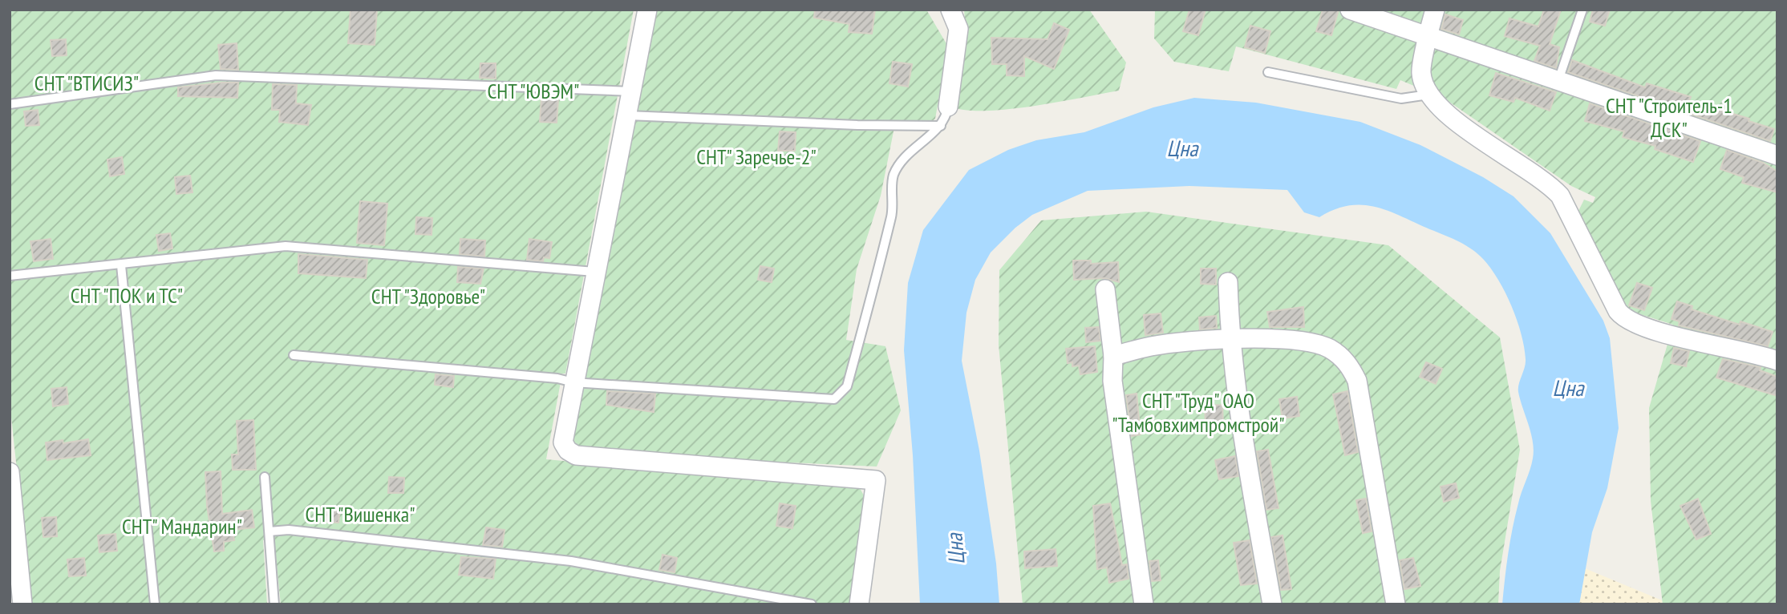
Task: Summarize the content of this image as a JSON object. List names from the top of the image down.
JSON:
{
  "water": ["Цна"],
  "parks": [
    "СНТ \"ВТИСИЗ\"",
    "СНТ \"ЮВЭМ\"",
    "СНТ \"Строитель-1 ДСК\"",
    "СНТ\" Заречье-2\"",
    "СНТ \"ПОК и ТС\"",
    "СНТ \"Здоровье\"",
    "СНТ \"Труд\" ОАО \"Тамбовхимпромстрой\"",
    "СНТ \"Вишенка\"",
    "СНТ\" Мандарин\""
  ]
}
